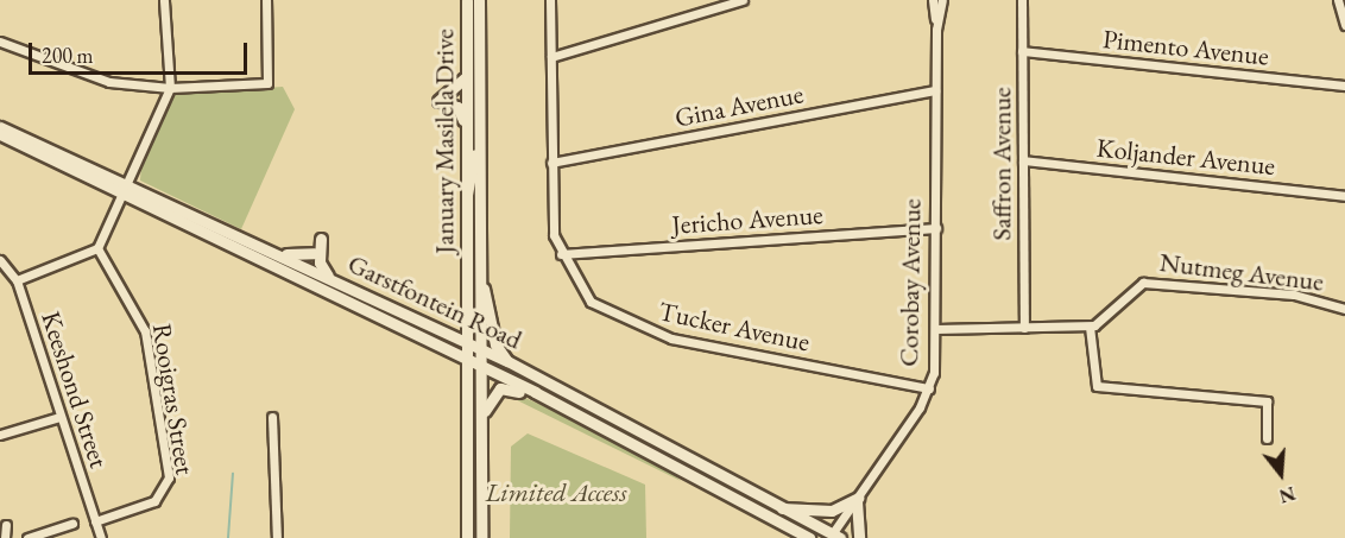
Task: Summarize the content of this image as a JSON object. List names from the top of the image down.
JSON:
{
  "streets": {
    "main road": ["January Masilela Drive", "Garstfontein Road"],
    "street": [
      "Pimento Avenue",
      "Gina Avenue",
      "Koljander Avenue",
      "Saffron Avenue",
      "Jericho Avenue",
      "Nutmeg Avenue",
      "Corobay Avenue",
      "Tucker Avenue",
      "Keeshond Street",
      "Rooigras Street"
    ]
  },
  "crossings": [
    ["Pimento Avenue", "Saffron Avenue"],
    ["Gina Avenue", "Corobay Avenue"],
    ["Gina Avenue", "Tucker Avenue"],
    ["January Masilela Drive", "Garstfontein Road"],
    ["Koljander Avenue", "Saffron Avenue"],
    ["Jericho Avenue", "Corobay Avenue"],
    ["Jericho Avenue", "Tucker Avenue"],
    ["Corobay Avenue", "Garstfontein Road"],
    ["Corobay Avenue", "Tucker Avenue"],
    ["Keeshond Street", "Rooigras Street"]
  ],
  "parks": ["Limited Access"],
  "scale_bar": "200 m",
  "north": "bottom"
}
